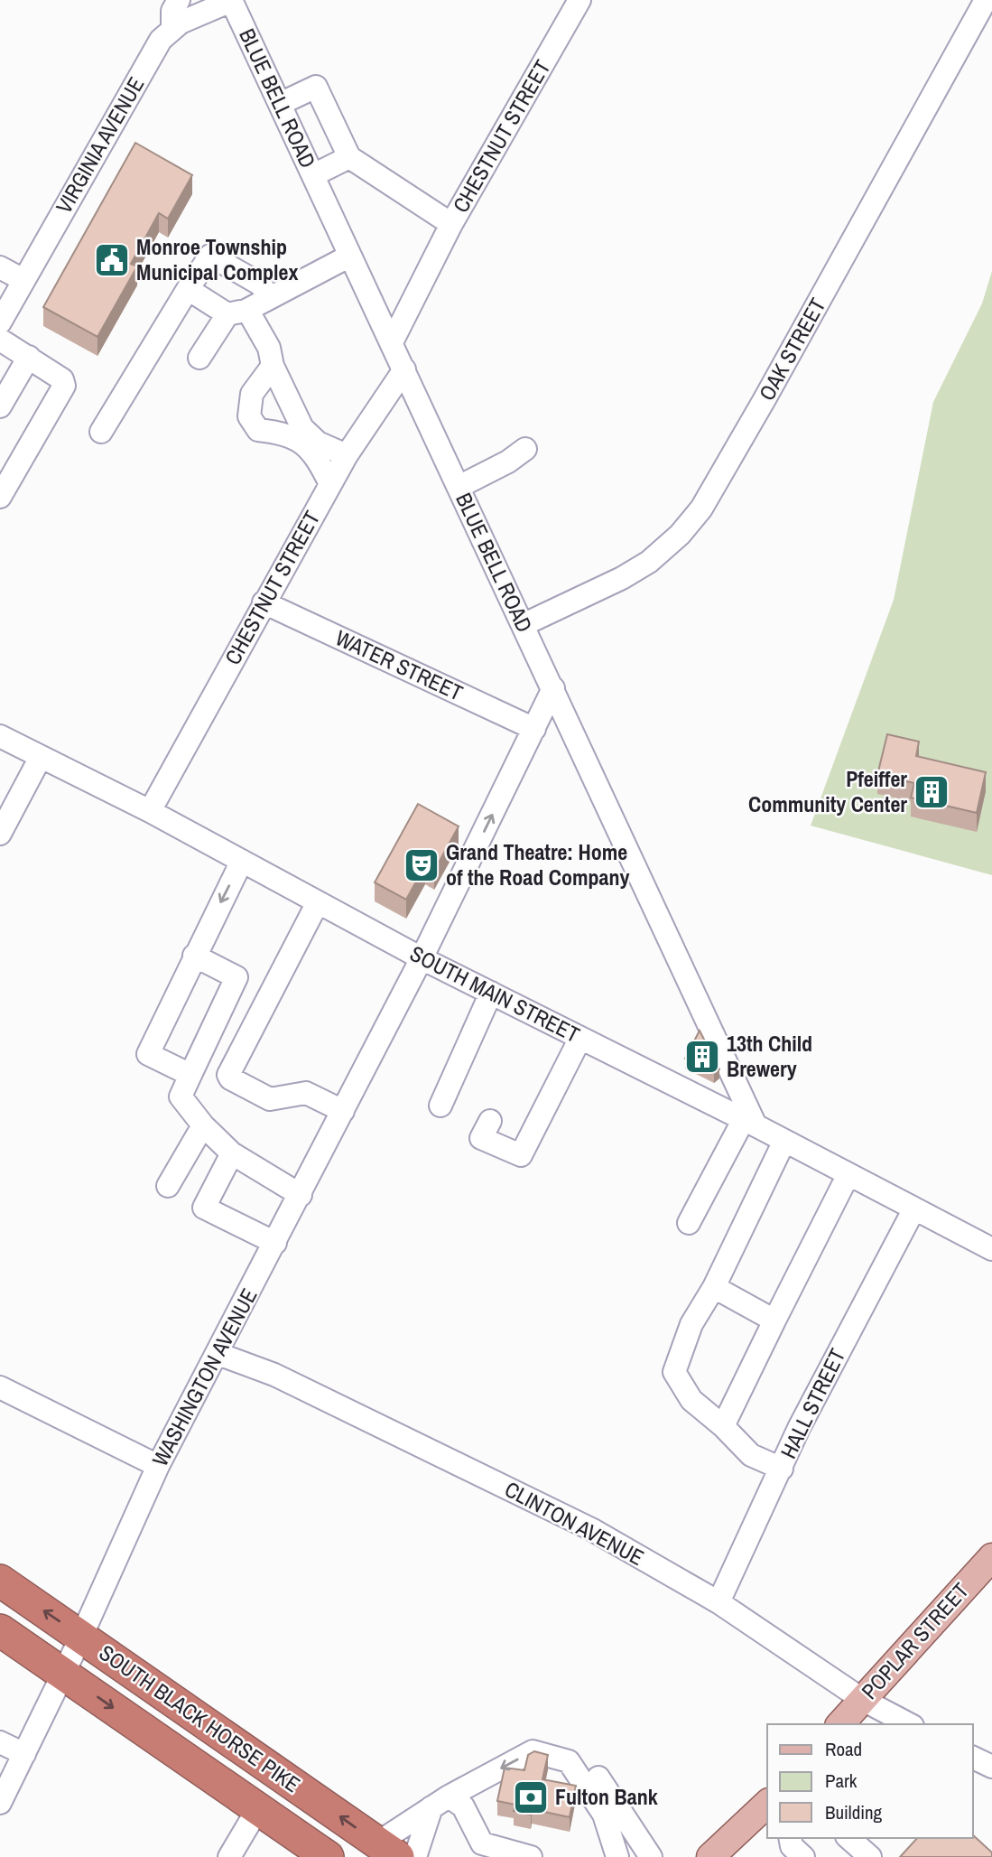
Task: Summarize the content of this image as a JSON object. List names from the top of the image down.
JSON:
{
  "streets": {
    "highway": ["SOUTH BLACK HORSE PIKE"],
    "main road": ["POPLAR STREET"],
    "street": [
      "BLUE BELL ROAD",
      "CHESTNUT STREET",
      "VIRGINIA AVENUE",
      "OAK STREET",
      "WATER STREET",
      "SOUTH MAIN STREET",
      "WASHINGTON AVENUE",
      "HALL STREET",
      "CLINTON AVENUE"
    ]
  },
  "crossings": [
    ["BLUE BELL ROAD", "CHESTNUT STREET"],
    ["BLUE BELL ROAD", "VIRGINIA AVENUE"],
    ["BLUE BELL ROAD", "OAK STREET"],
    ["BLUE BELL ROAD", "SOUTH MAIN STREET"],
    ["BLUE BELL ROAD", "WASHINGTON AVENUE"],
    ["CHESTNUT STREET", "WATER STREET"],
    ["CHESTNUT STREET", "SOUTH MAIN STREET"],
    ["WATER STREET", "WASHINGTON AVENUE"],
    ["SOUTH MAIN STREET", "WASHINGTON AVENUE"],
    ["SOUTH MAIN STREET", "HALL STREET"],
    ["WASHINGTON AVENUE", "CLINTON AVENUE"],
    ["WASHINGTON AVENUE", "SOUTH BLACK HORSE PIKE"],
    ["HALL STREET", "CLINTON AVENUE"],
    ["CLINTON AVENUE", "POPLAR STREET"]
  ],
  "places": {
    "public building": ["Monroe Township Municipal Complex"],
    "building": ["Pfeiffer Community Center", "13th Child Brewery"],
    "theatre": ["Grand Theatre: Home of the Road Company"],
    "bank": ["Fulton Bank"]
  },
  "legend": ["Road", "Park", "Building"]
}
